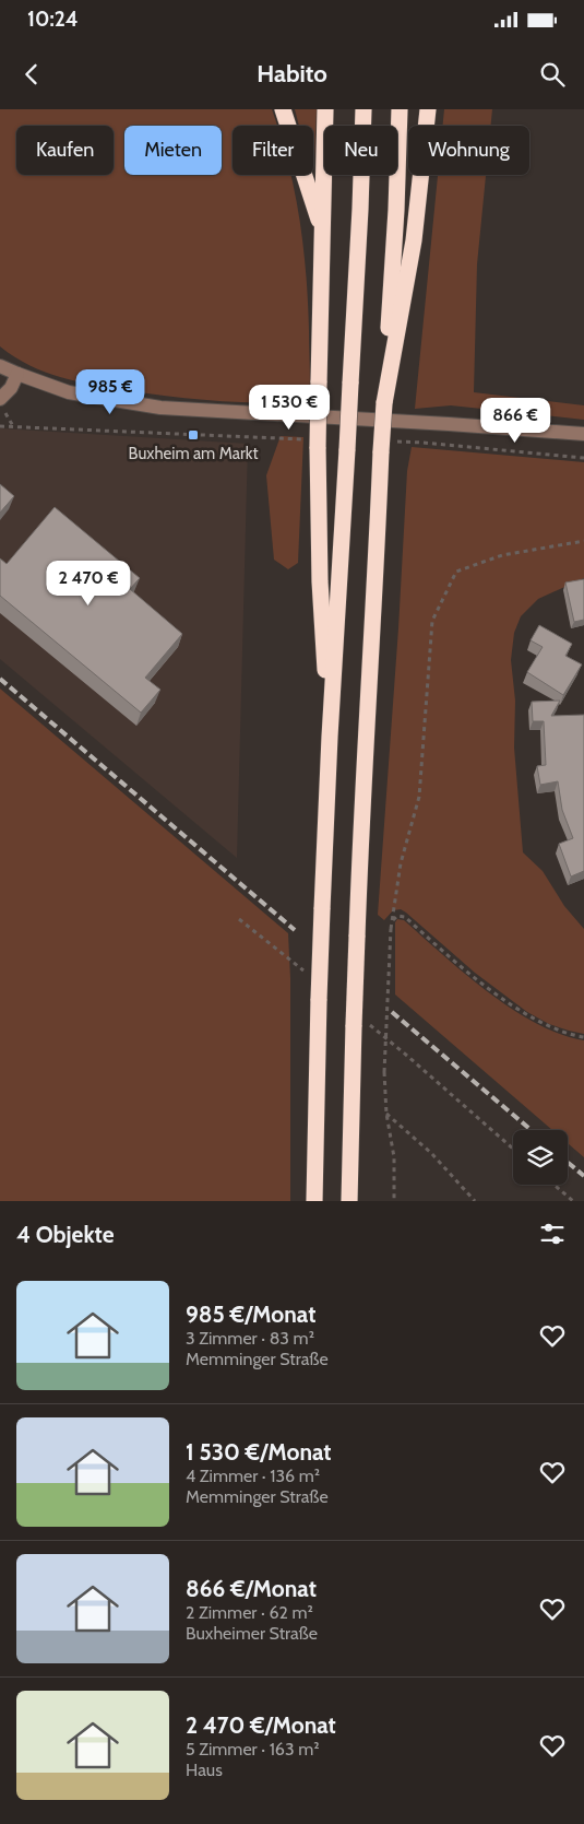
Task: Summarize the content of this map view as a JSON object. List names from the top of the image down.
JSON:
{
  "places": {
    "transit": ["Buxheim am Markt"]
  },
  "page": {
    "status": "10:24",
    "header": "Habito",
    "chip": [
      "Kaufen",
      "Mieten",
      "Filter",
      "Neu",
      "Wohnung"
    ],
    "price": [
      "985 €",
      "1 530 €",
      "866 €",
      "2 470 €"
    ],
    "heading": "4 Objekte",
    "list": [
      {
        "name": "985 €/Monat",
        "note": "3 Zimmer · 83 m² · Memminger Straße"
      },
      {
        "name": "1 530 €/Monat",
        "note": "4 Zimmer · 136 m² · Memminger Straße"
      },
      {
        "name": "866 €/Monat",
        "note": "2 Zimmer · 62 m² · Buxheimer Straße"
      },
      {
        "name": "2 470 €/Monat",
        "note": "5 Zimmer · 163 m² · Haus"
      }
    ]
  }
}
